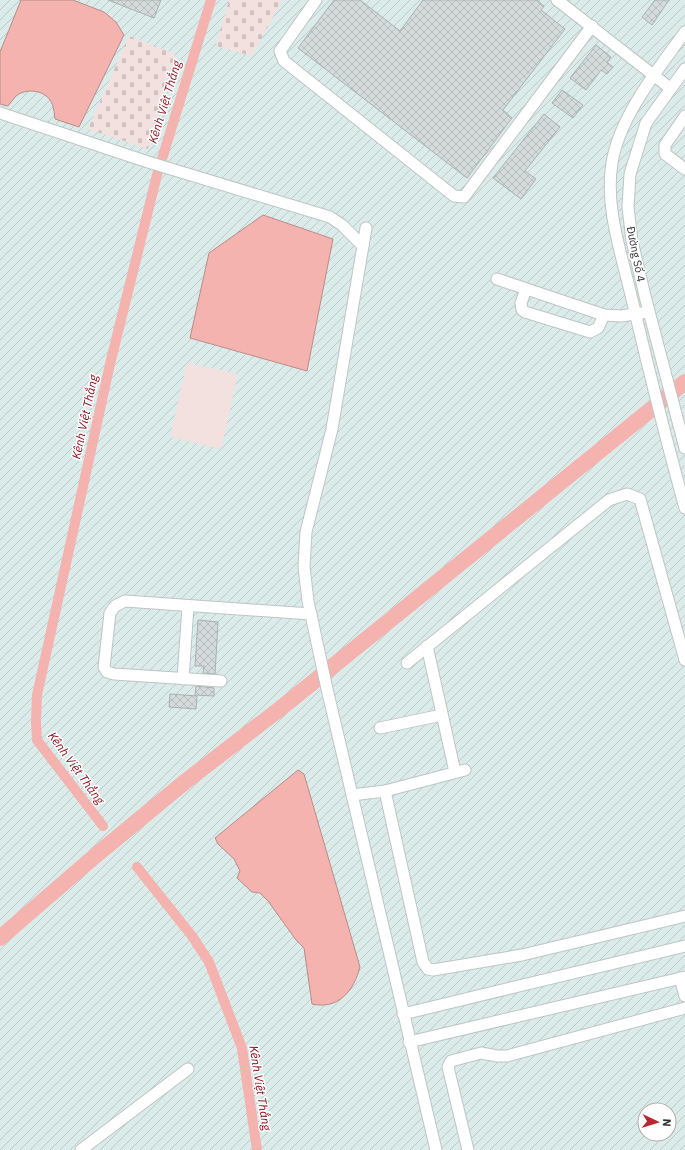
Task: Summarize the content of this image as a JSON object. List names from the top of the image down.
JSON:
{
  "streets": {
    "street": ["Đường Số 4"]
  },
  "water": ["Kênh Việt Thắng"],
  "north": "right"
}
